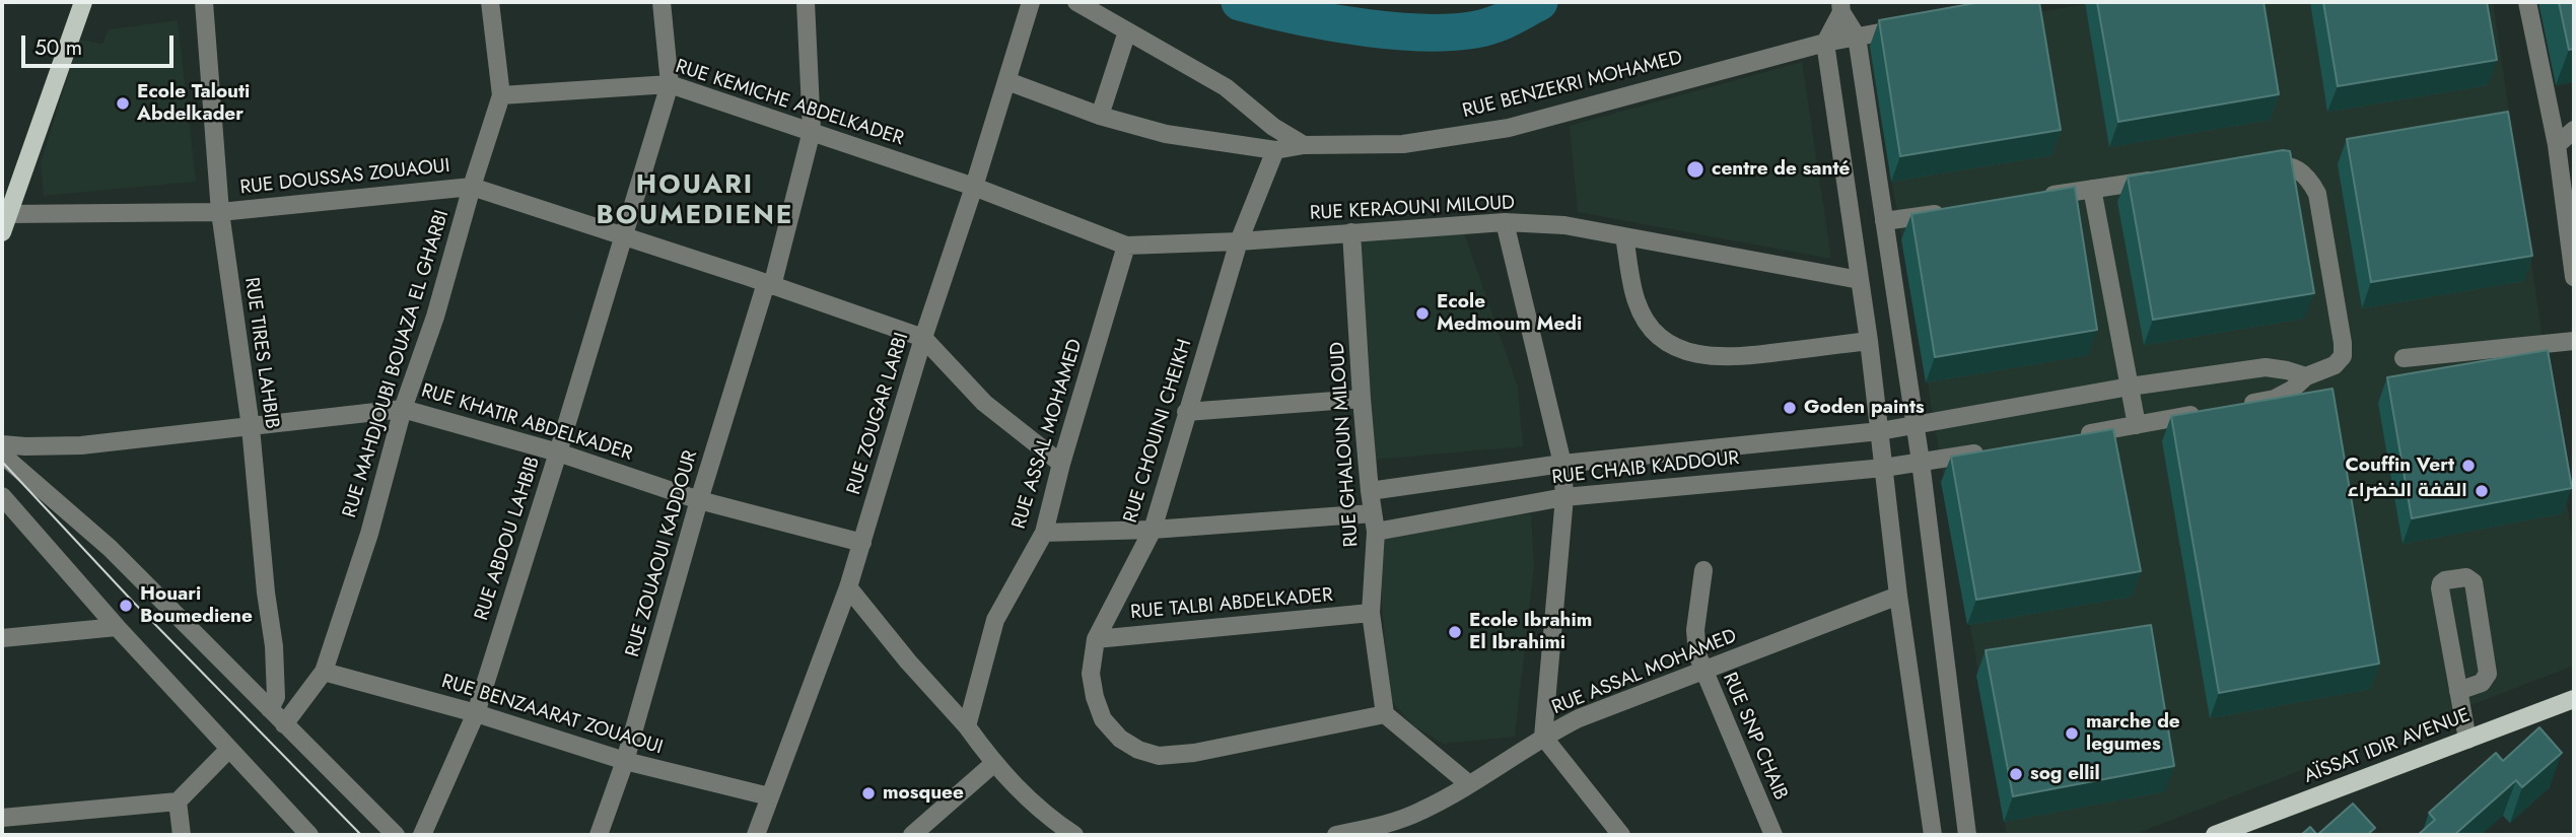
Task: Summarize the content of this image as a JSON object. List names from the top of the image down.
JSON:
{
  "streets": {
    "main road": ["AÏSSAT IDIR AVENUE"],
    "street": [
      "RUE BENZEKRI MOHAMED",
      "RUE KEMICHE ABDELKADER",
      "RUE DOUSSAS ZOUAOUI",
      "RUE KERAOUNI MILOUD",
      "RUE TIRES LAHBIB",
      "RUE MAHDJOUBI BOUAZA EL GHARBI",
      "RUE ZOUGAR LARBI",
      "RUE KHATIR ABDELKADER",
      "RUE CHOUINI CHEIKH",
      "RUE ASSAL MOHAMED",
      "RUE GHALOUN MILOUD",
      "RUE CHAIB KADDOUR",
      "RUE ABDOU LAHBIB",
      "RUE ZOUAOUI KADDOUR",
      "RUE TALBI ABDELKADER",
      "RUE BENZAARAT ZOUAOUI",
      "RUE SNP CHAIB"
    ]
  },
  "crossings": [
    ["RUE BENZEKRI MOHAMED", "RUE ZOUGAR LARBI"],
    ["RUE BENZEKRI MOHAMED", "RUE CHOUINI CHEIKH"],
    ["RUE KEMICHE ABDELKADER", "RUE KERAOUNI MILOUD"],
    ["RUE KEMICHE ABDELKADER", "RUE MAHDJOUBI BOUAZA EL GHARBI"],
    ["RUE KEMICHE ABDELKADER", "RUE ZOUGAR LARBI"],
    ["RUE KEMICHE ABDELKADER", "RUE ABDOU LAHBIB"],
    ["RUE KEMICHE ABDELKADER", "RUE ZOUAOUI KADDOUR"],
    ["RUE DOUSSAS ZOUAOUI", "RUE TIRES LAHBIB"],
    ["RUE DOUSSAS ZOUAOUI", "RUE MAHDJOUBI BOUAZA EL GHARBI"],
    ["RUE DOUSSAS ZOUAOUI", "RUE ZOUGAR LARBI"],
    ["RUE DOUSSAS ZOUAOUI", "RUE ABDOU LAHBIB"],
    ["RUE DOUSSAS ZOUAOUI", "RUE ZOUAOUI KADDOUR"],
    ["RUE KERAOUNI MILOUD", "RUE ZOUGAR LARBI"],
    ["RUE KERAOUNI MILOUD", "RUE CHOUINI CHEIKH"],
    ["RUE KERAOUNI MILOUD", "RUE ASSAL MOHAMED"],
    ["RUE KERAOUNI MILOUD", "RUE GHALOUN MILOUD"],
    ["RUE TIRES LAHBIB", "RUE KHATIR ABDELKADER"],
    ["RUE MAHDJOUBI BOUAZA EL GHARBI", "RUE KHATIR ABDELKADER"],
    ["RUE MAHDJOUBI BOUAZA EL GHARBI", "RUE BENZAARAT ZOUAOUI"],
    ["RUE ZOUGAR LARBI", "RUE KHATIR ABDELKADER"],
    ["RUE ZOUGAR LARBI", "RUE BENZAARAT ZOUAOUI"],
    ["RUE KHATIR ABDELKADER", "RUE ABDOU LAHBIB"],
    ["RUE KHATIR ABDELKADER", "RUE ZOUAOUI KADDOUR"],
    ["RUE CHOUINI CHEIKH", "RUE GHALOUN MILOUD"],
    ["RUE CHOUINI CHEIKH", "RUE TALBI ABDELKADER"],
    ["RUE ASSAL MOHAMED", "RUE SNP CHAIB"],
    ["RUE GHALOUN MILOUD", "RUE CHAIB KADDOUR"],
    ["RUE GHALOUN MILOUD", "RUE TALBI ABDELKADER"],
    ["RUE ABDOU LAHBIB", "RUE BENZAARAT ZOUAOUI"],
    ["RUE ZOUAOUI KADDOUR", "RUE BENZAARAT ZOUAOUI"]
  ],
  "districts": ["HOUARI BOUMEDIENE"],
  "places": [
    "Ecole Talouti Abdelkader",
    "centre de santé",
    "Ecole Medmoum Medi",
    "Goden paints",
    "Couffin Vert",
    "القفة الخضراء",
    "Houari Boumediene",
    "Ecole Ibrahim El Ibrahimi",
    "marche de legumes",
    "sog ellil",
    "mosquee"
  ],
  "scale_bar": "50 m"
}
